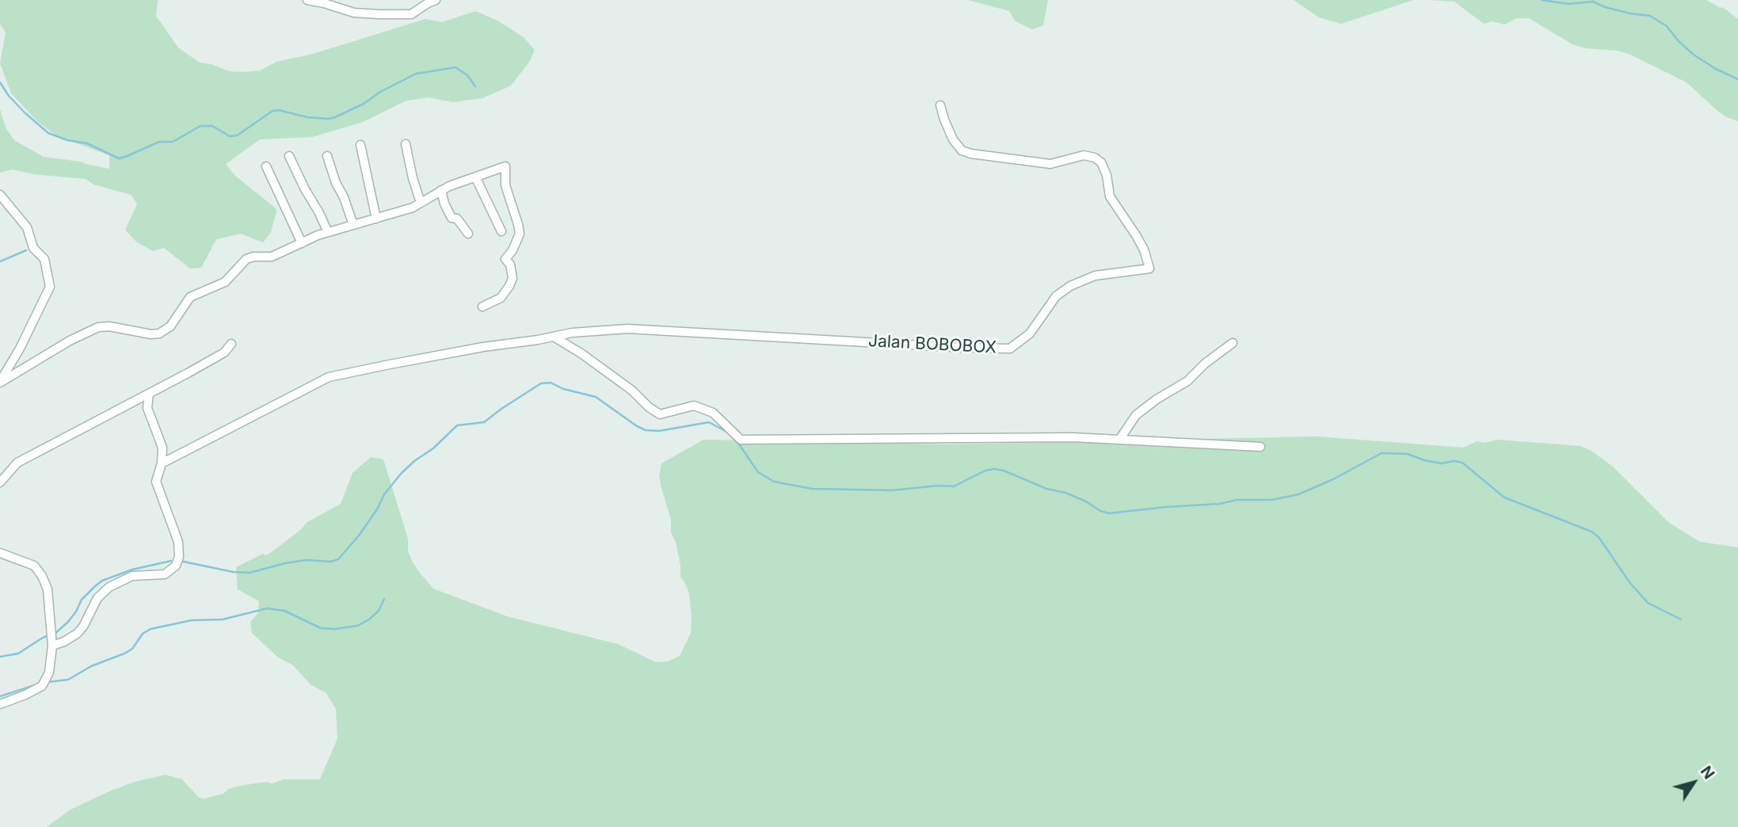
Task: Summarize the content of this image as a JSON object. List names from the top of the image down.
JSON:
{
  "streets": {
    "street": ["Jalan BOBOBOX"]
  },
  "north": "top right"
}
